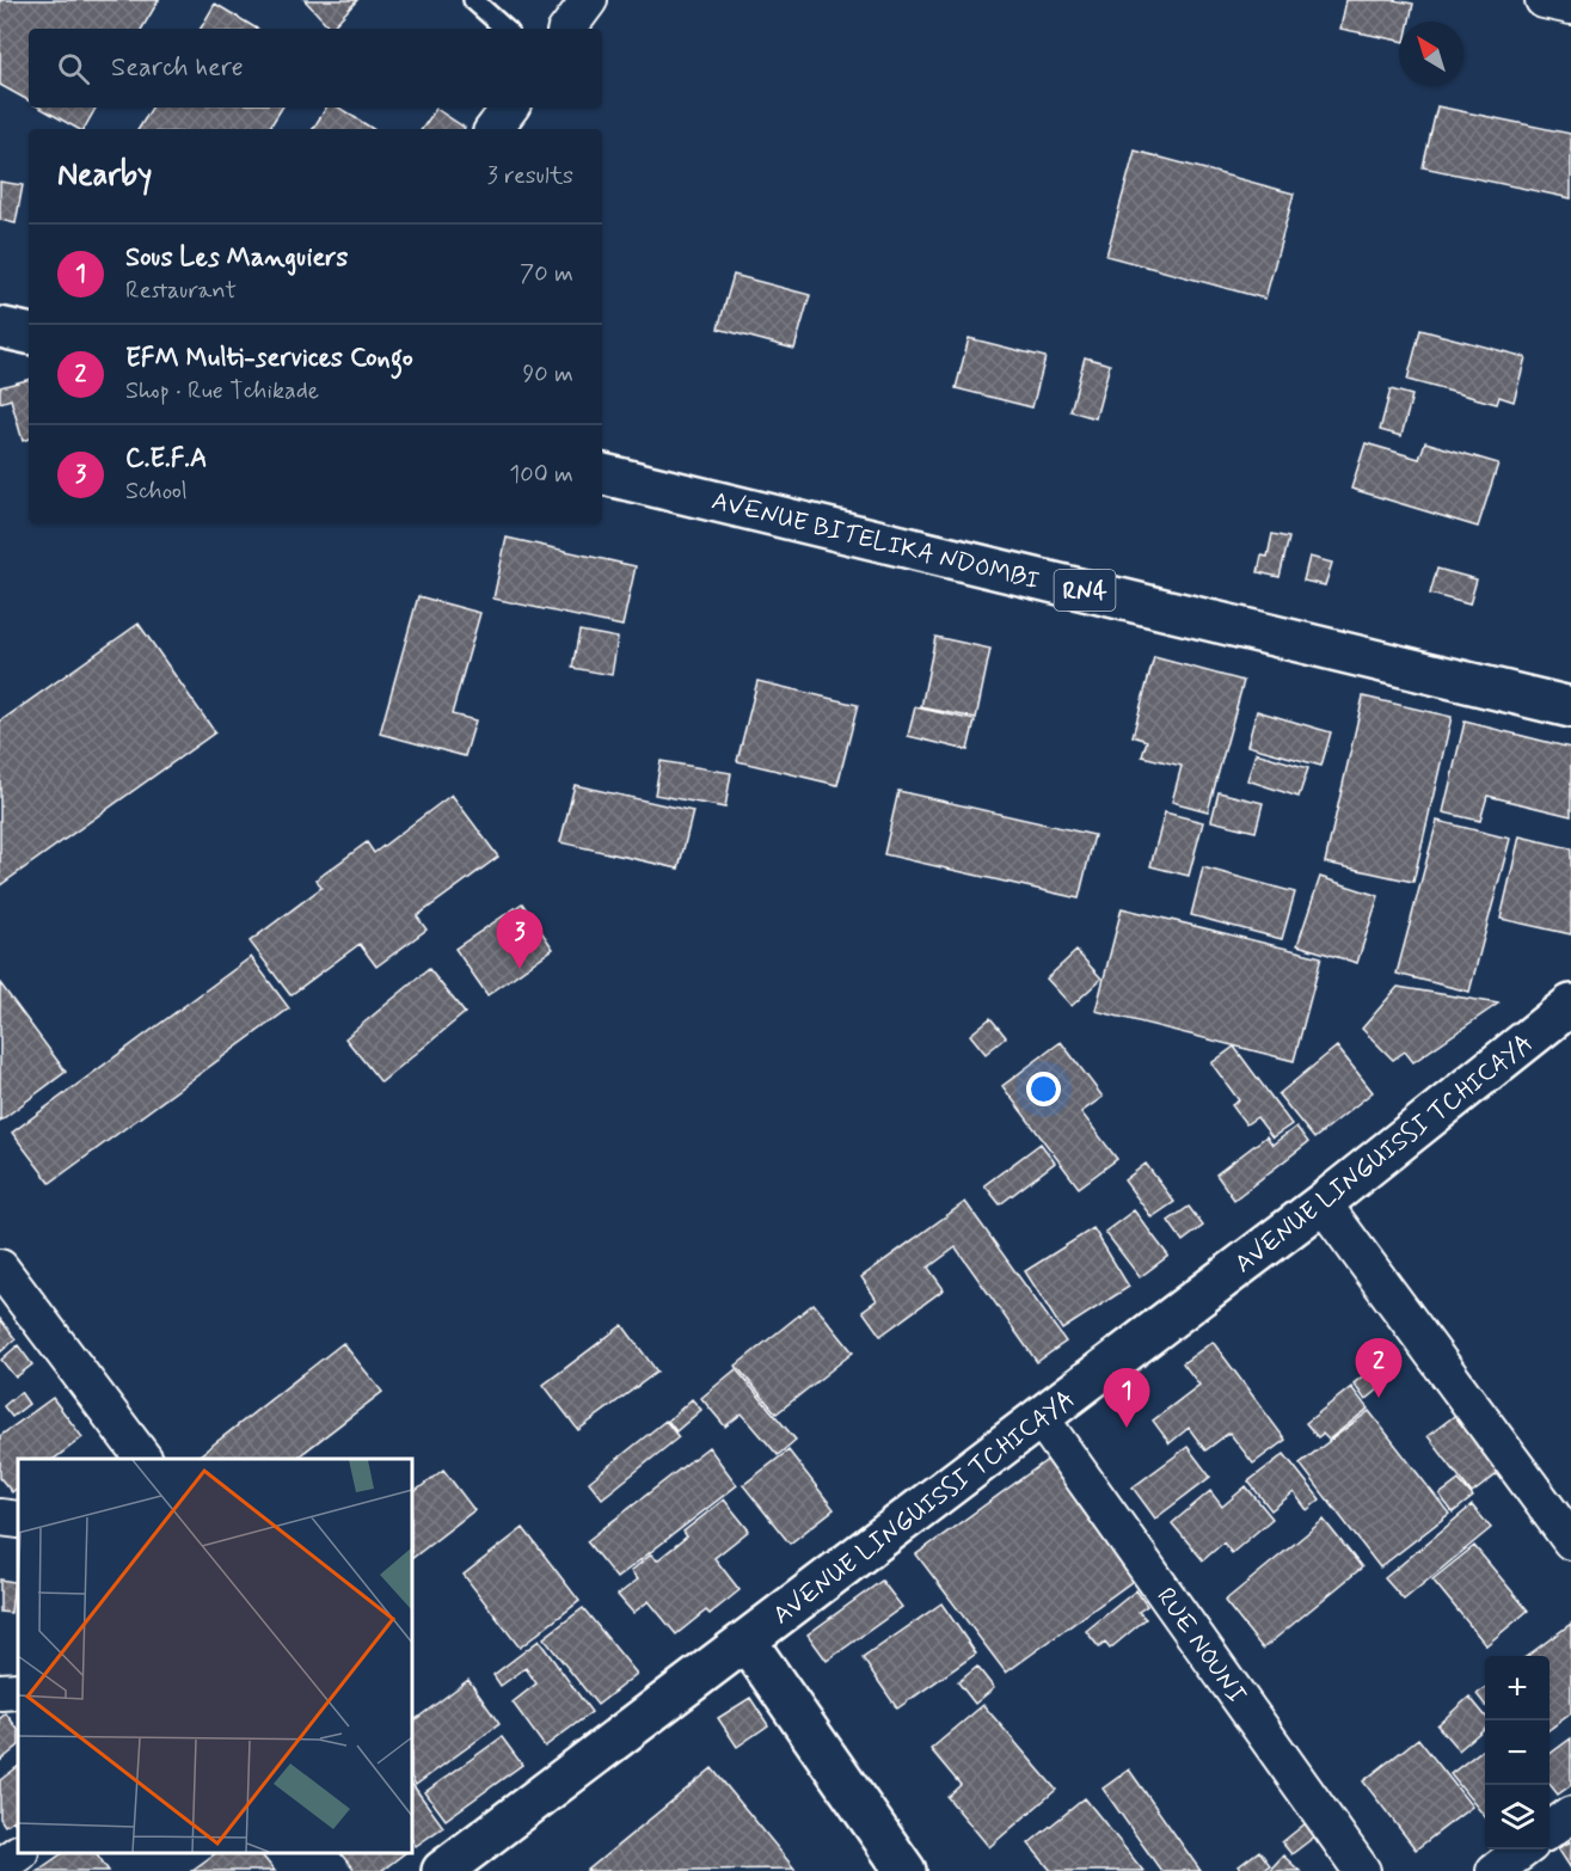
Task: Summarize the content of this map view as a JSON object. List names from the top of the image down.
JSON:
{
  "streets": {
    "main road": ["AVENUE BITELIKA NDOMBI", "RN4", "AVENUE LINGUISSI TCHICAYA"],
    "street": ["RUE NOUNI"]
  },
  "crossings": [
    ["AVENUE LINGUISSI TCHICAYA", "RUE NOUNI"]
  ],
  "north": "top left",
  "page": {
    "search": "Search here",
    "heading": ["Nearby", "3 results"],
    "list": [
      {
        "mark": "1",
        "name": "Sous Les Manguiers",
        "note": "Restaurant",
        "value": "70 m"
      },
      {
        "mark": "2",
        "name": "EFM Multi-services Congo",
        "note": "Shop · Rue Tchikade",
        "value": "90 m"
      },
      {
        "mark": "3",
        "name": "C.E.F.A",
        "note": "School",
        "value": "100 m"
      }
    ],
    "pins": ["3", "2", "1"],
    "map_buttons": ["+", "−"]
  }
}
